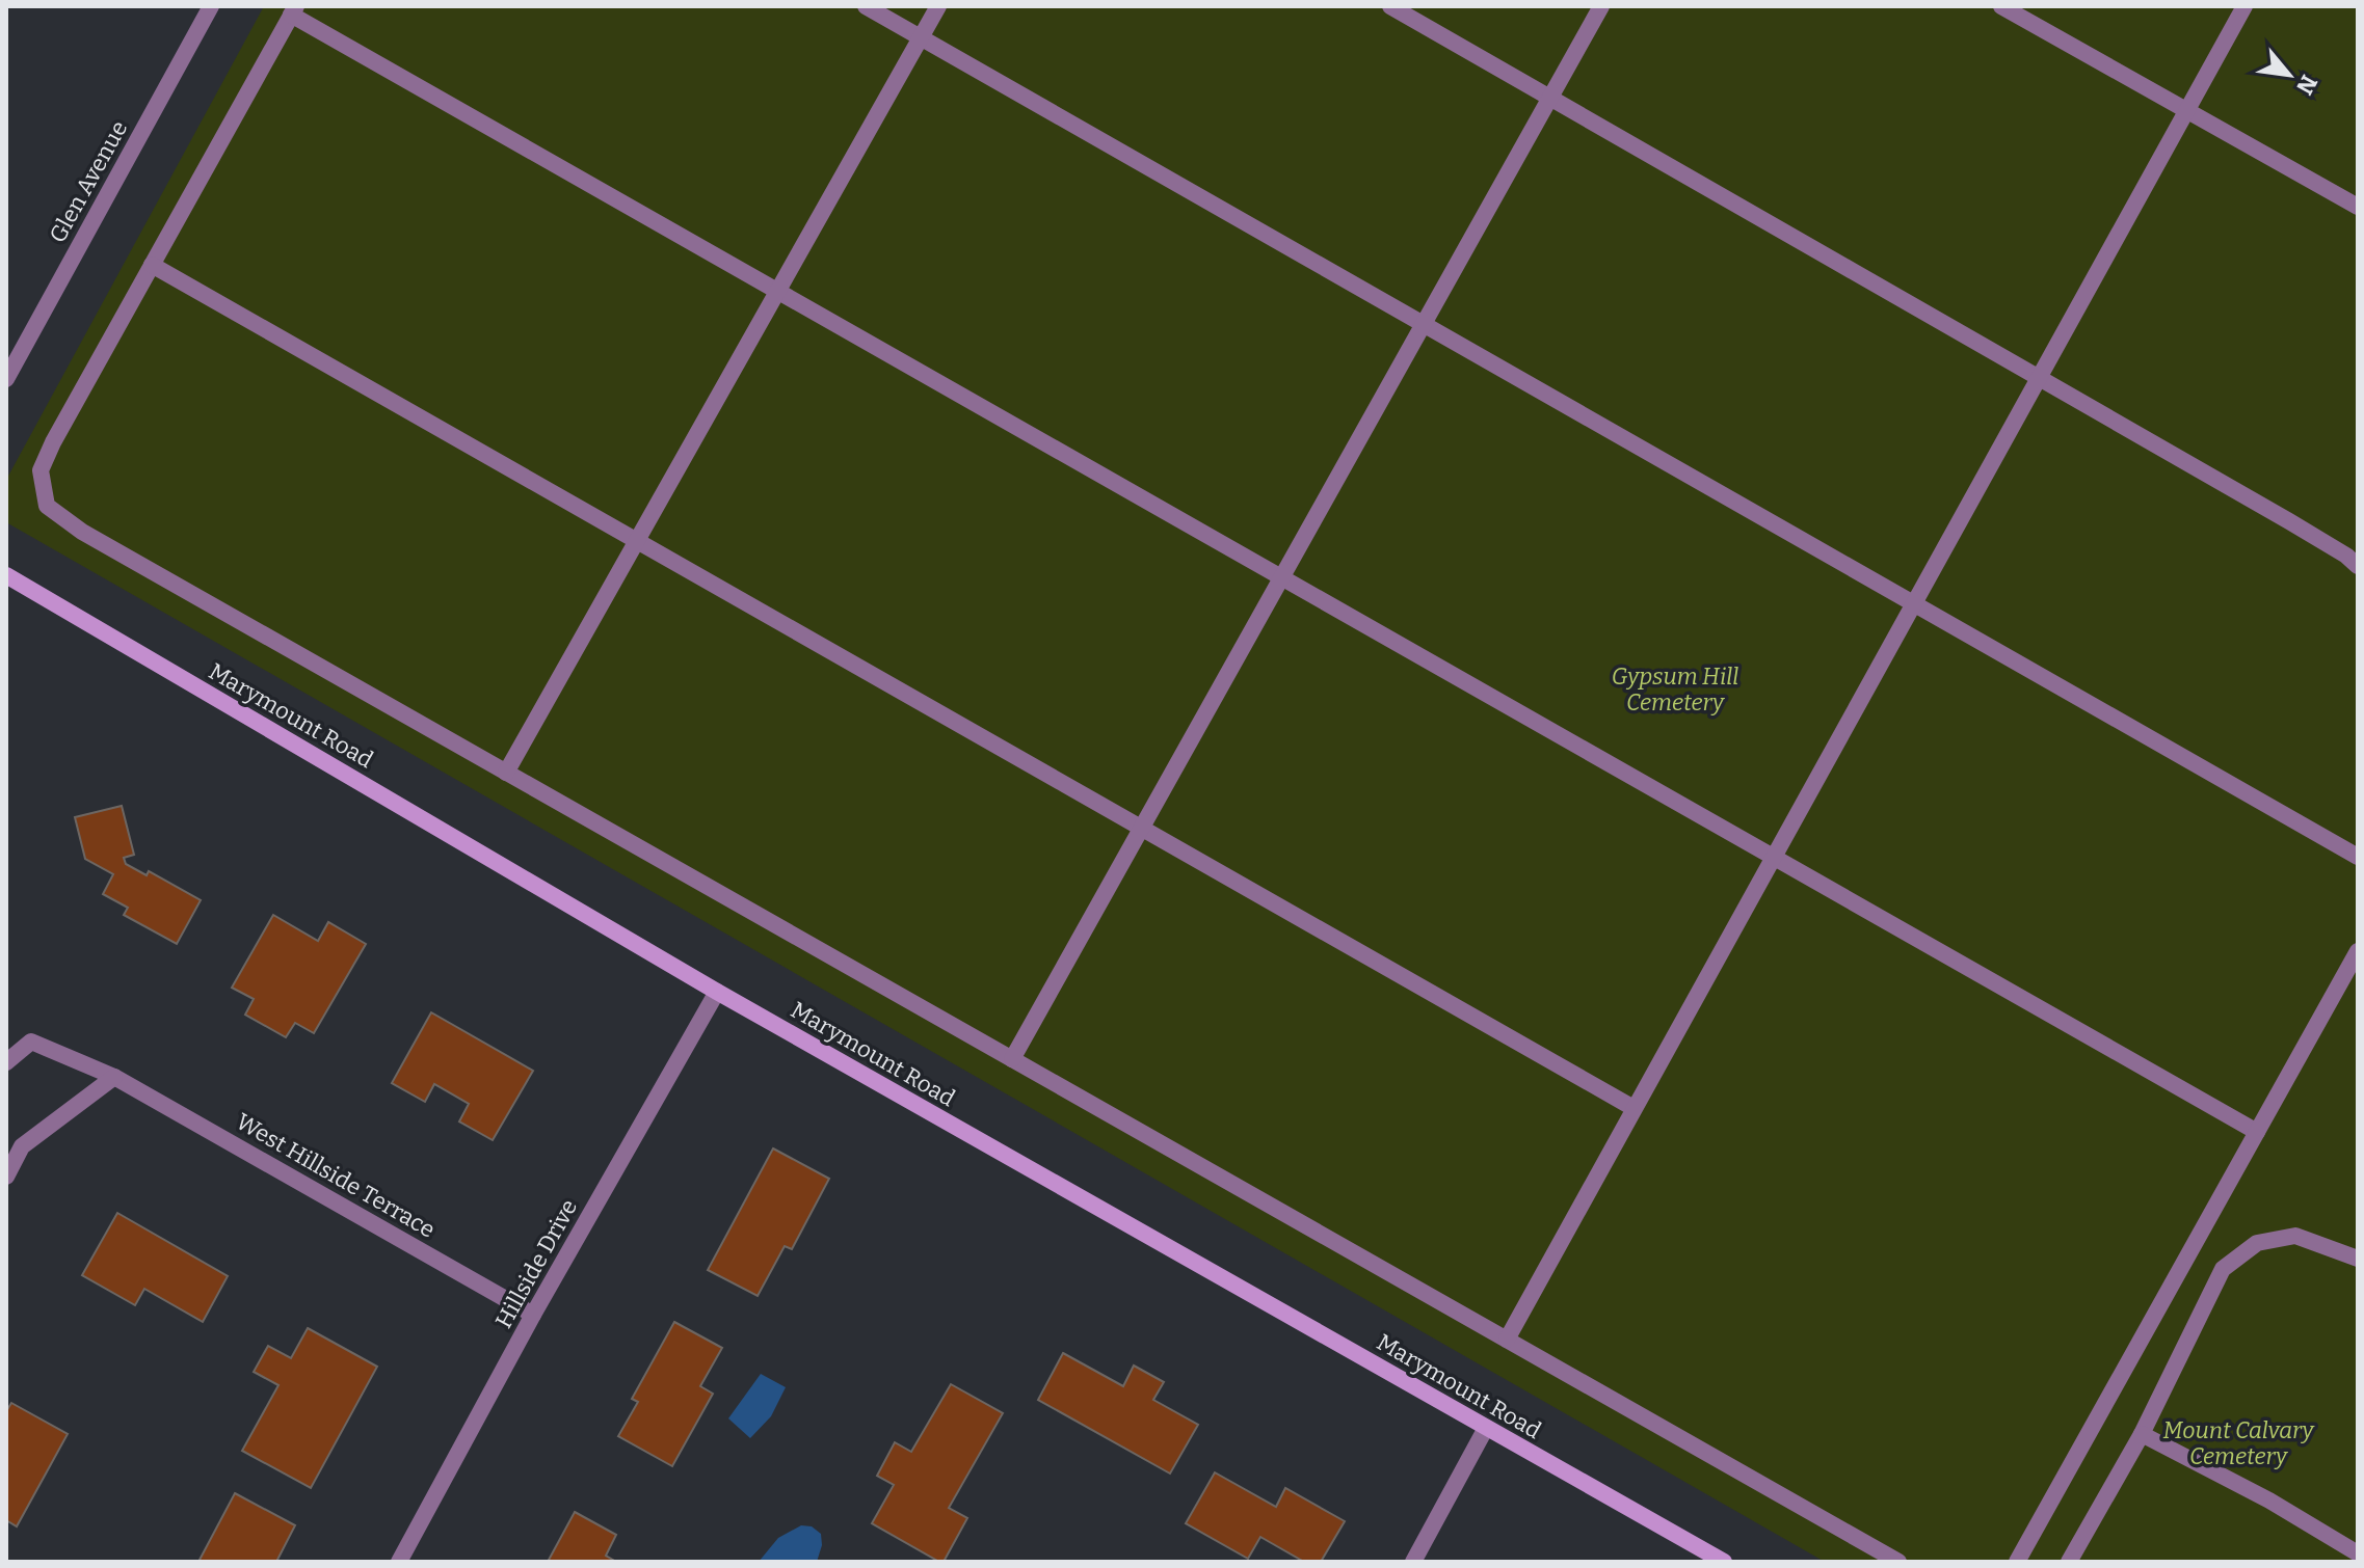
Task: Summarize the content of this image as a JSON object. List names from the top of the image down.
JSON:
{
  "streets": {
    "street": [
      "Glen Avenue",
      "Marymount Road",
      "West Hillside Terrace",
      "Hillside Drive"
    ]
  },
  "crossings": [
    ["Marymount Road", "Hillside Drive"],
    ["West Hillside Terrace", "Hillside Drive"]
  ],
  "parks": ["Gypsum Hill Cemetery", "Mount Calvary Cemetery"],
  "north": "bottom right"
}
